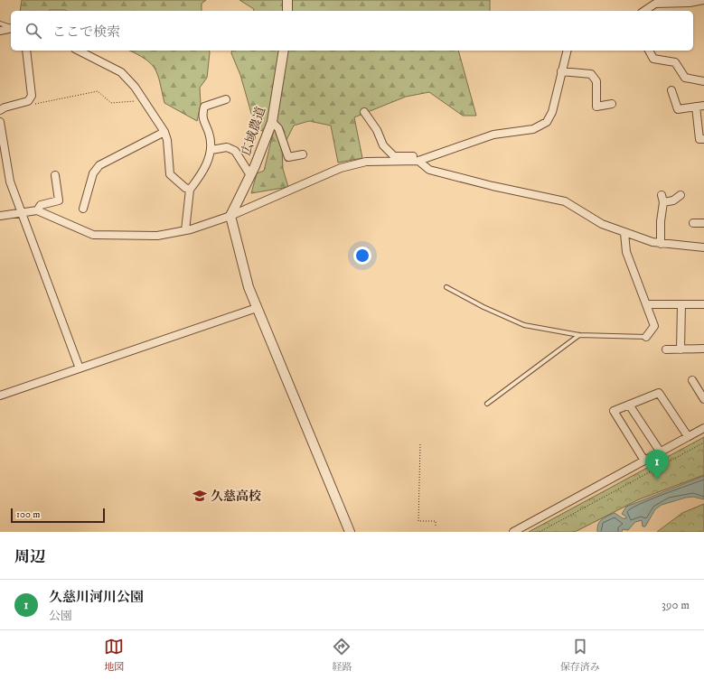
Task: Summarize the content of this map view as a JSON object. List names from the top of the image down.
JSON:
{
  "streets": {
    "street": ["広域農道"]
  },
  "places": {
    "school or university": ["久慈高校"]
  },
  "scale_bar": "100 m",
  "page": {
    "search": "ここで検索",
    "pins": "1",
    "scale": "100 m",
    "heading": "周辺",
    "list": [
      {
        "mark": "1",
        "name": "久慈川河川公園",
        "note": "公園",
        "value": "390 m"
      }
    ],
    "nav": ["地図", "経路", "保存済み"]
  }
}
